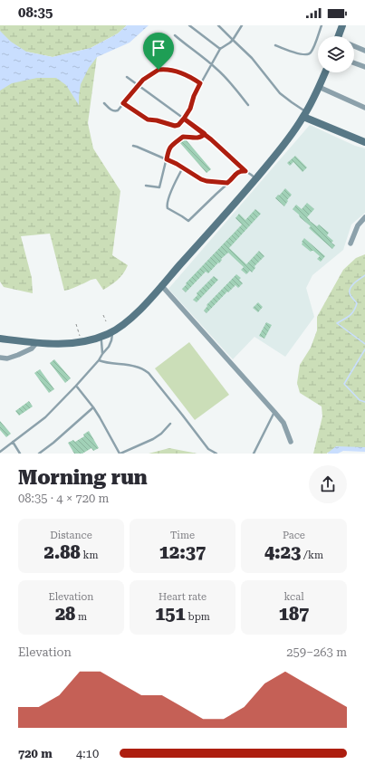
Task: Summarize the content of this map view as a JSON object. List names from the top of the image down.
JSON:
{
  "page": {
    "status": "08:35",
    "heading": ["Morning run", "08:35 · 4 × 720 m"],
    "stats": [
      ["Distance", "2.88 km"],
      ["Time", "12:37"],
      ["Pace", "4:23 /km"],
      ["Elevation", "28 m"],
      ["Heart rate", "151 bpm"],
      ["kcal", "187"]
    ],
    "chart": ["Elevation", "259–263 m"],
    "list": [
      {
        "name": "720 m",
        "note": "4:10"
      }
    ]
  }
}
